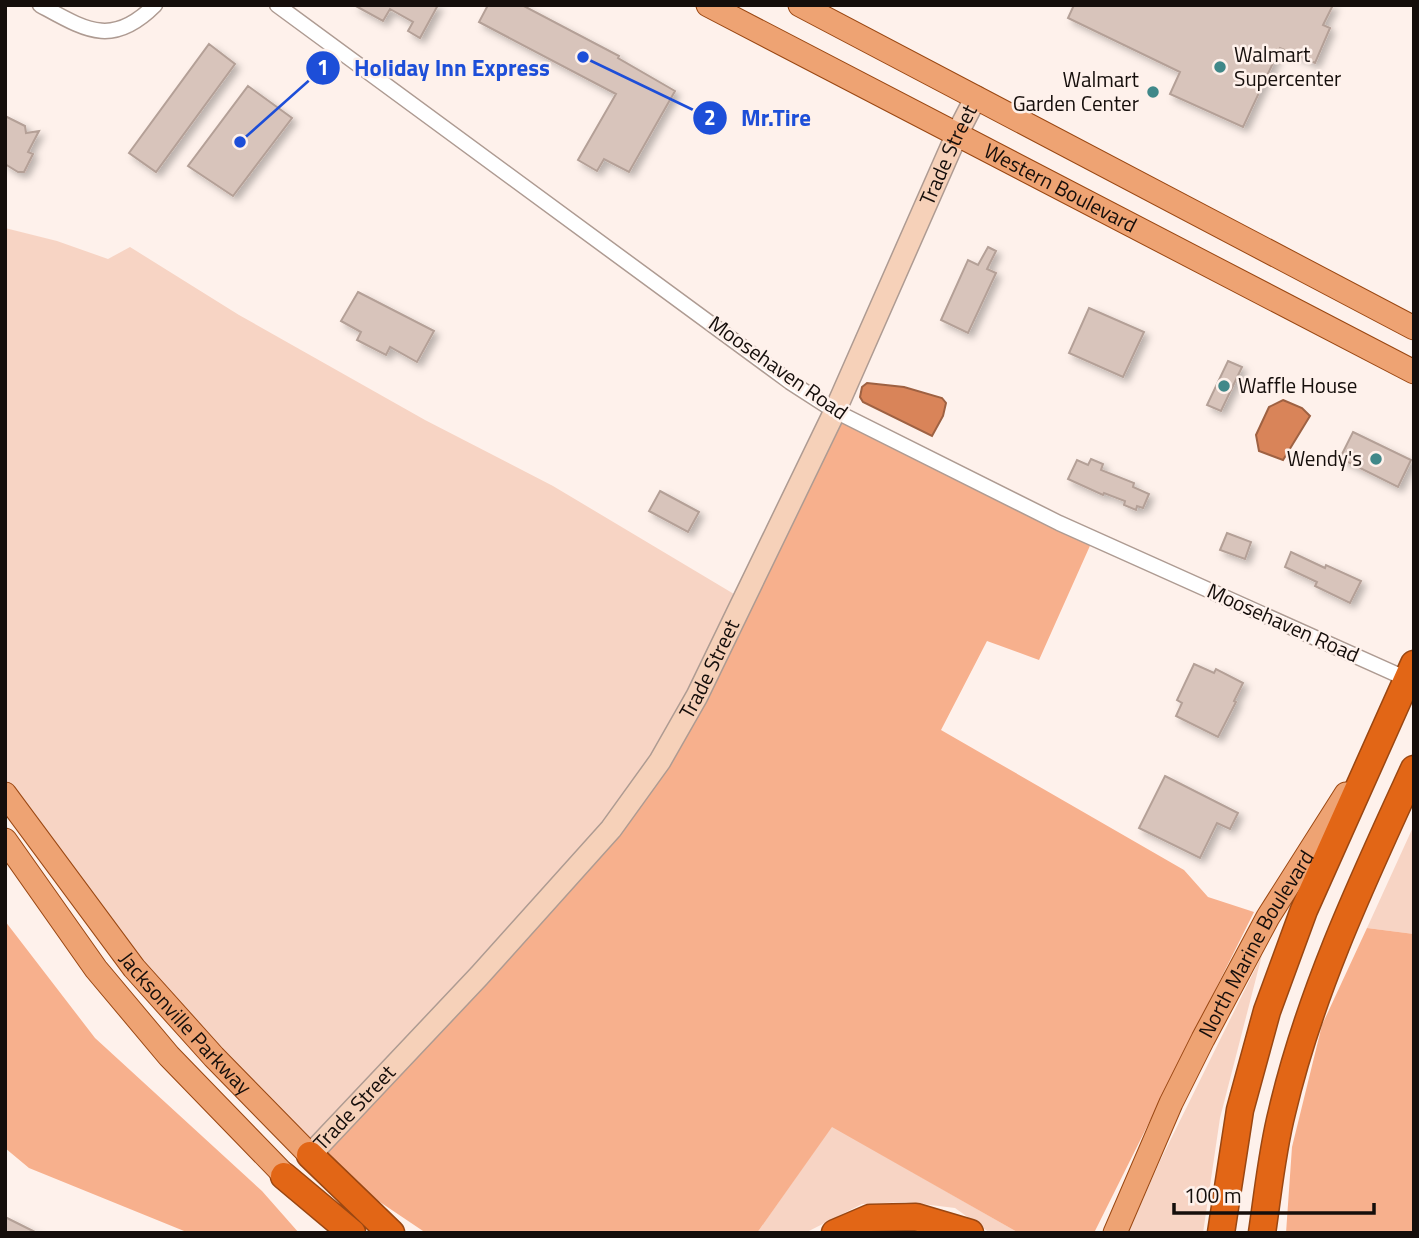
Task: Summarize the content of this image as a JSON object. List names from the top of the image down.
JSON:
{
  "streets": {
    "highway": ["North Marine Boulevard", "Jacksonville Parkway"],
    "main road": ["Western Boulevard"],
    "street": ["Trade Street", "Moosehaven Road"]
  },
  "crossings": [
    ["Trade Street", "Western Boulevard"],
    ["Trade Street", "Moosehaven Road"],
    ["Trade Street", "Jacksonville Parkway"],
    ["Moosehaven Road", "North Marine Boulevard"]
  ],
  "places": [
    "Mr.Tire",
    "Walmart Supercenter",
    "Walmart Garden Center",
    "Holiday Inn Express",
    "Waffle House",
    "Wendy's"
  ],
  "scale_bar": "100 m"
}
